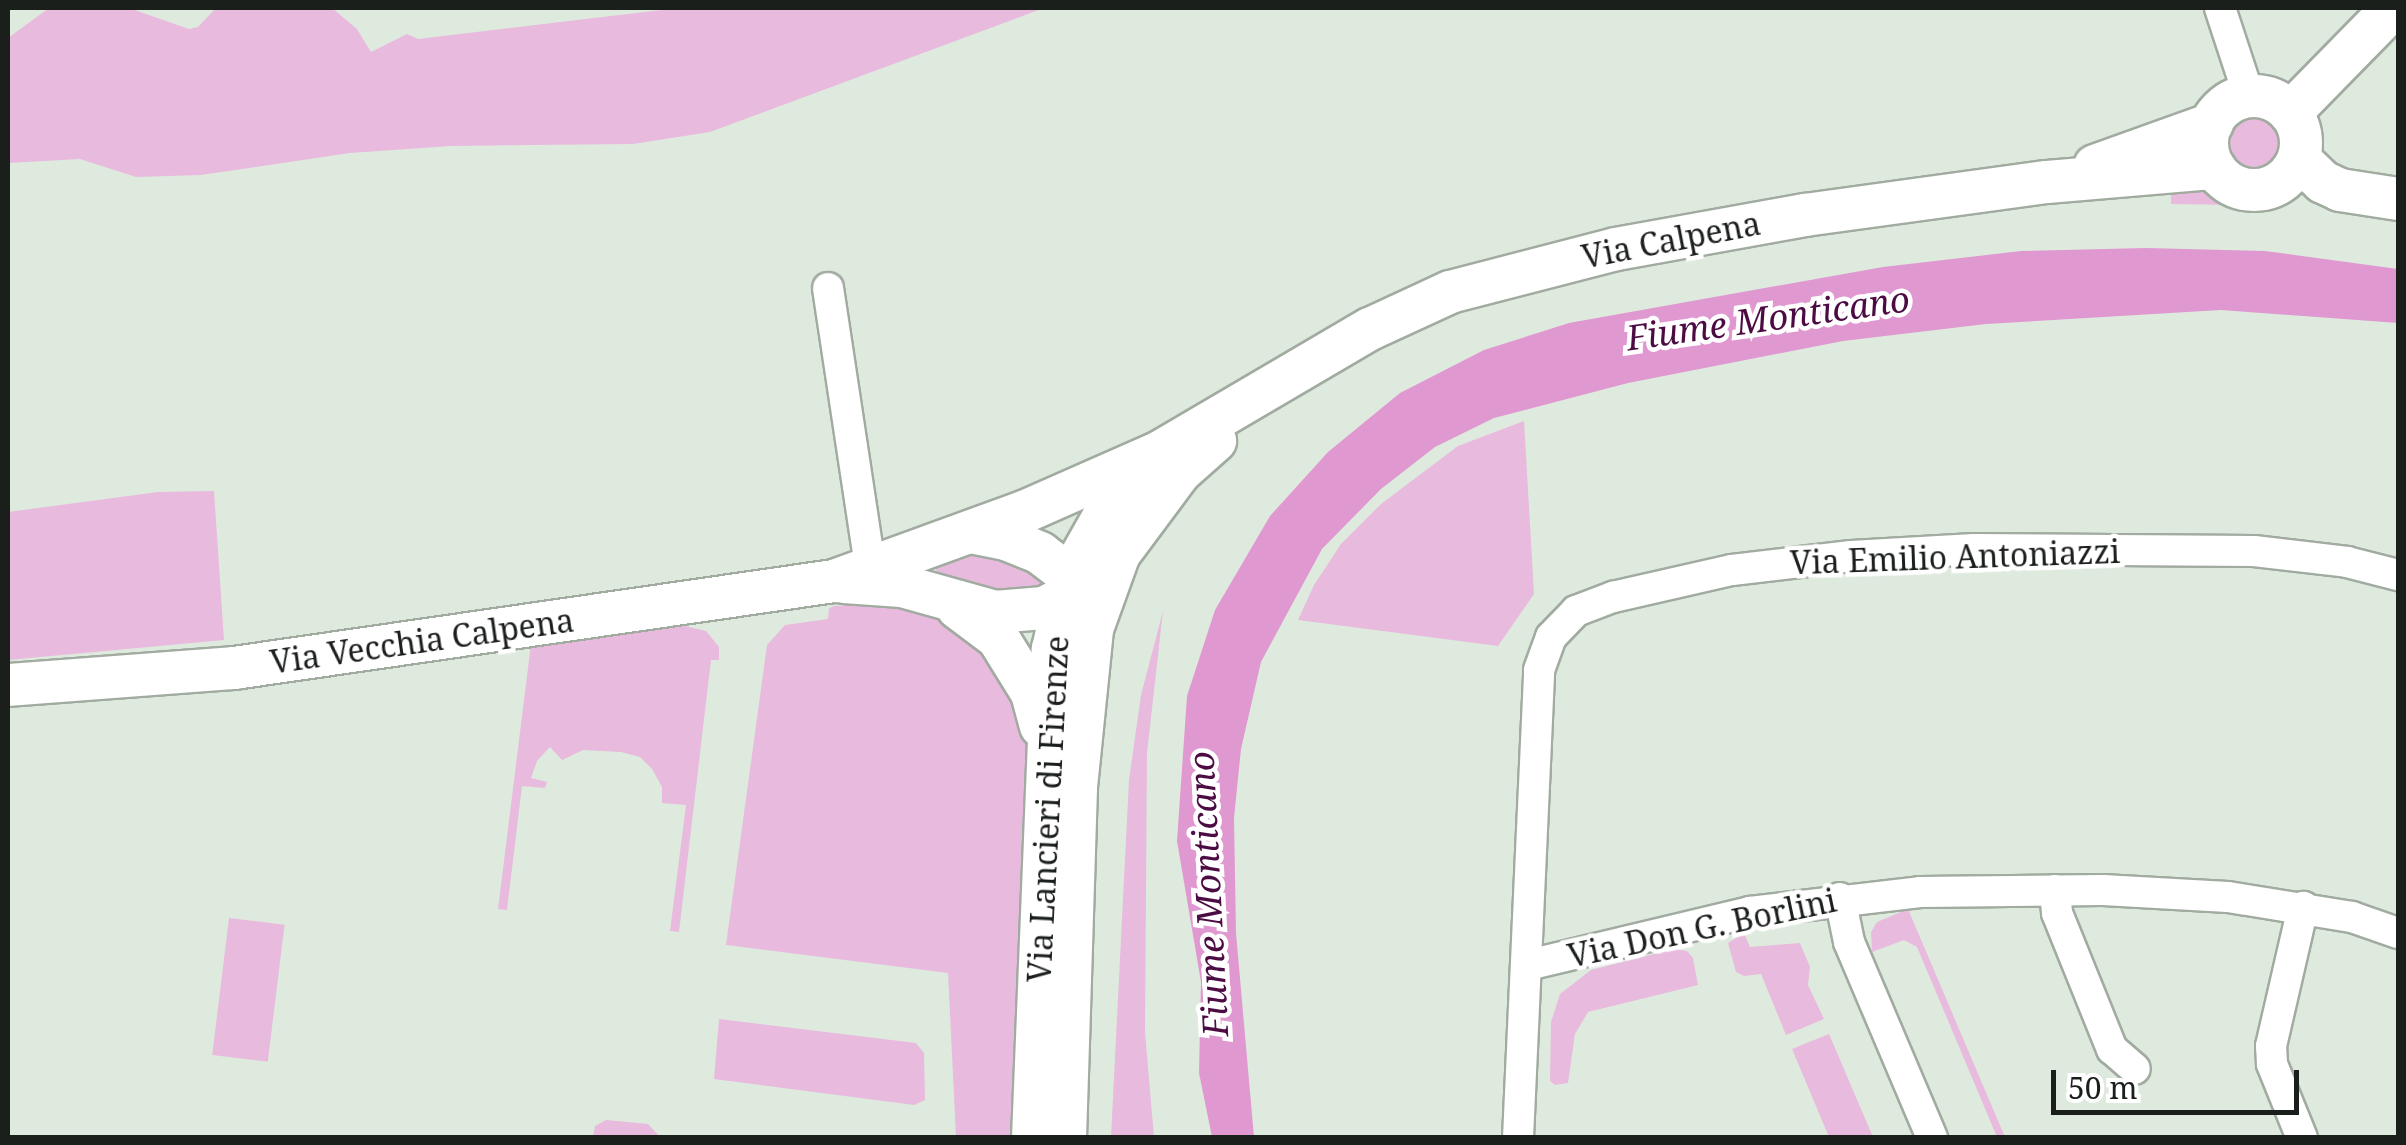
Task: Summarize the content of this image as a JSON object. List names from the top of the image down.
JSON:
{
  "streets": {
    "main road": ["Via Calpena", "Via Vecchia Calpena", "Via Lancieri di Firenze"],
    "street": ["Via Emilio Antoniazzi", "Via Don G. Borlini"]
  },
  "crossings": [
    ["Via Calpena", "Via Lancieri di Firenze"],
    ["Via Emilio Antoniazzi", "Via Don G. Borlini"]
  ],
  "water": ["Fiume Monticano"],
  "scale_bar": "50 m"
}
